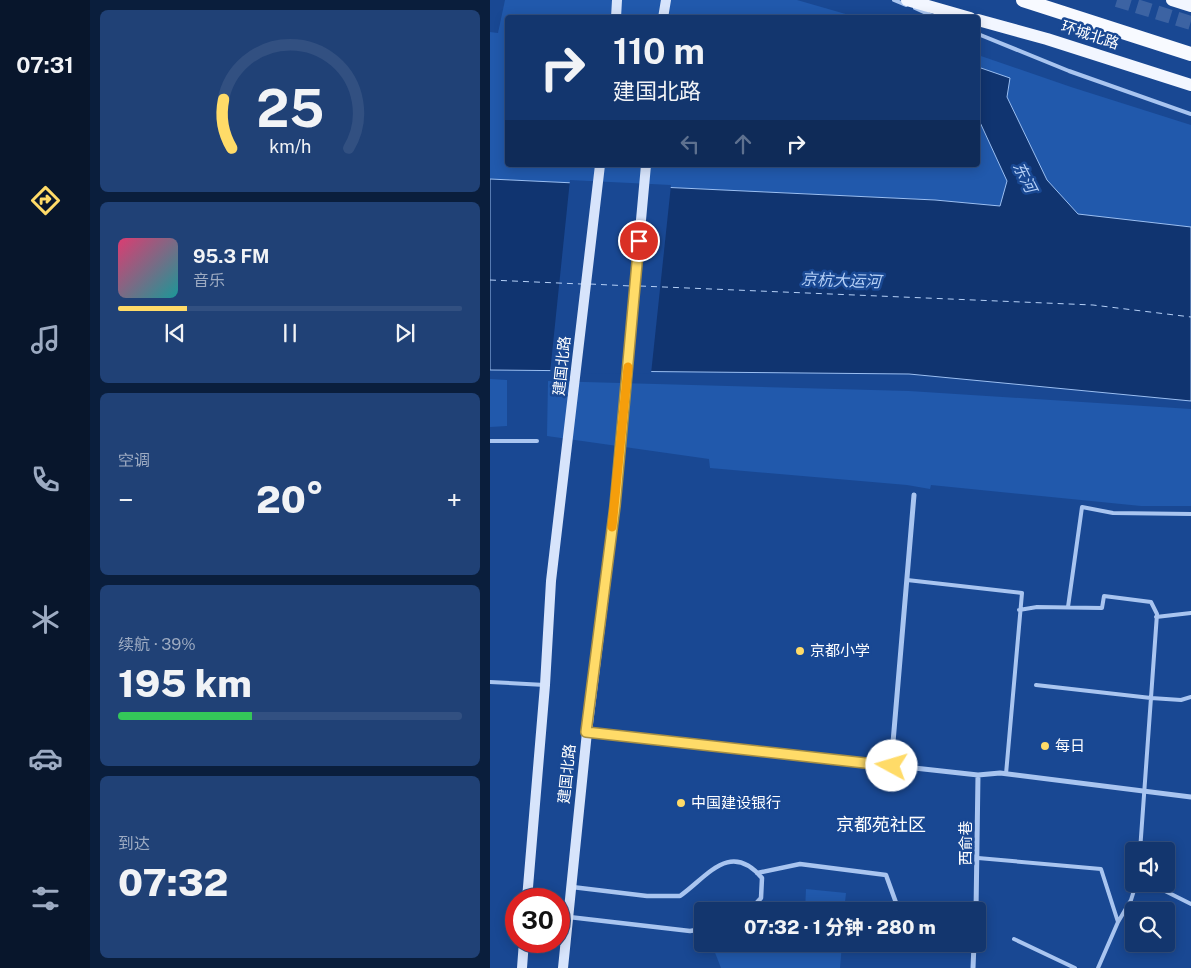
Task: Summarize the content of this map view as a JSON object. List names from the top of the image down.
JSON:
{
  "streets": {
    "main road": ["环城北路", "建国北路"],
    "street": ["西俞巷"]
  },
  "districts": ["京都苑社区"],
  "water": ["东河", "京杭大运河"],
  "places": ["京都小学", "每日", "中国建设银行"],
  "page": {
    "tabs": "07:31",
    "turn": ["110 m", "建国北路"],
    "song": ["95.3 FM", "音乐"],
    "tile": [
      "空调",
      ["续航 · 39%", "195 km"],
      ["到达", "07:32"]
    ],
    "heat": ["−", "20°", "+"],
    "limit": "30",
    "trip": "07:32 · 1 分钟 · 280 m",
    "gauge": ["25", "km/h"]
  }
}
